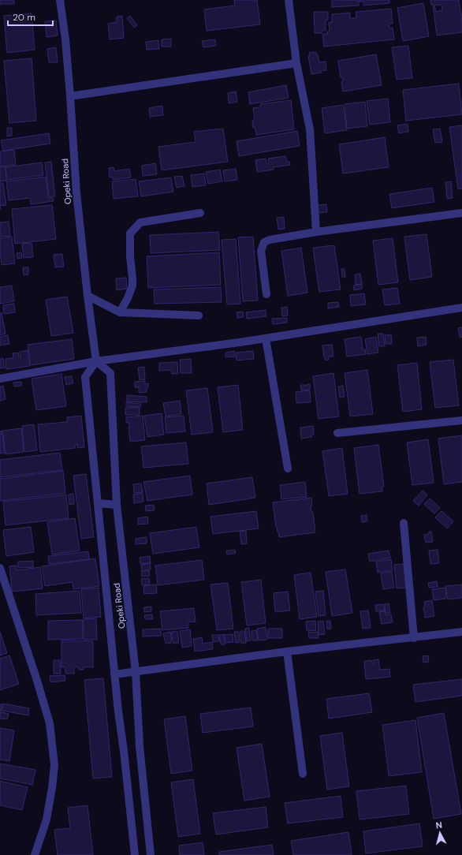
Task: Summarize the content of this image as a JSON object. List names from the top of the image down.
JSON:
{
  "streets": {
    "street": ["Opeki Road"]
  },
  "scale_bar": "20 m",
  "north": "top"
}
